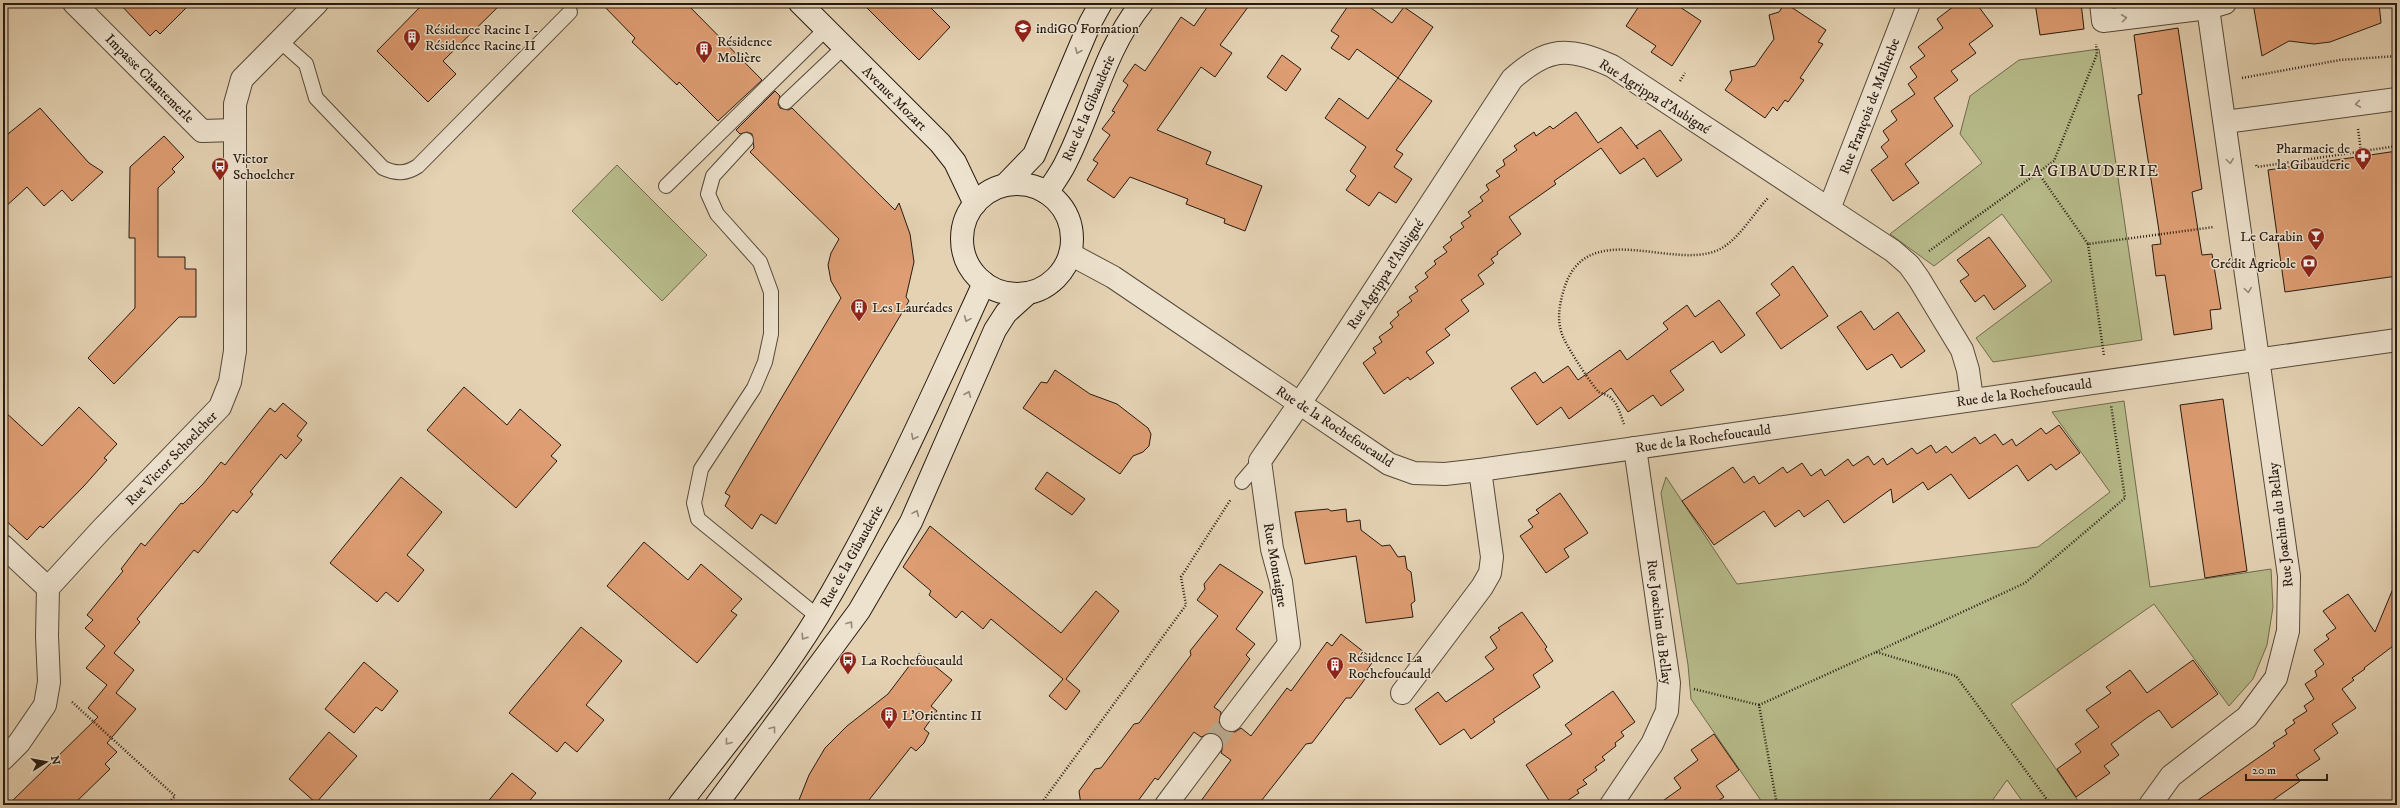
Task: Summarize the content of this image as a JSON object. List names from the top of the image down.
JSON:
{
  "streets": {
    "street": [
      "Impasse Chantemerle",
      "Rue Agrippa d'Aubigné",
      "Avenue Mozart",
      "Rue François de Malherbe",
      "Rue de la Gibauderie",
      "Rue de la Rochefoucauld",
      "Rue Victor Schoelcher",
      "Rue Joachim du Bellay",
      "Rue Montaigne"
    ]
  },
  "crossings": [
    ["Impasse Chantemerle", "Rue Victor Schoelcher"],
    ["Rue Agrippa d'Aubigné", "Rue François de Malherbe"],
    ["Rue Agrippa d'Aubigné", "Rue de la Rochefoucauld"],
    ["Avenue Mozart", "Rue de la Gibauderie"],
    ["Avenue Mozart", "Rue de la Rochefoucauld"],
    ["Rue de la Gibauderie", "Rue de la Rochefoucauld"],
    ["Rue de la Rochefoucauld", "Rue Joachim du Bellay"]
  ],
  "districts": ["LA GIBAUDERIE"],
  "places": {
    "school or university": ["indiGO Formation"],
    "building": [
      "Résidence Racine I - Résidence Racine II",
      "Résidence Molière",
      "Les Lauréades",
      "Résidence La Rochefoucauld",
      "L'Orientine II"
    ],
    "pharmacy": ["Pharmacie de la Gibauderie"],
    "bus stop": ["Victor Schoelcher", "La Rochefoucauld"],
    "bar": ["Le Carabin"],
    "bank": ["Crédit Agricole"]
  },
  "scale_bar": "20 m",
  "north": "right"
}
